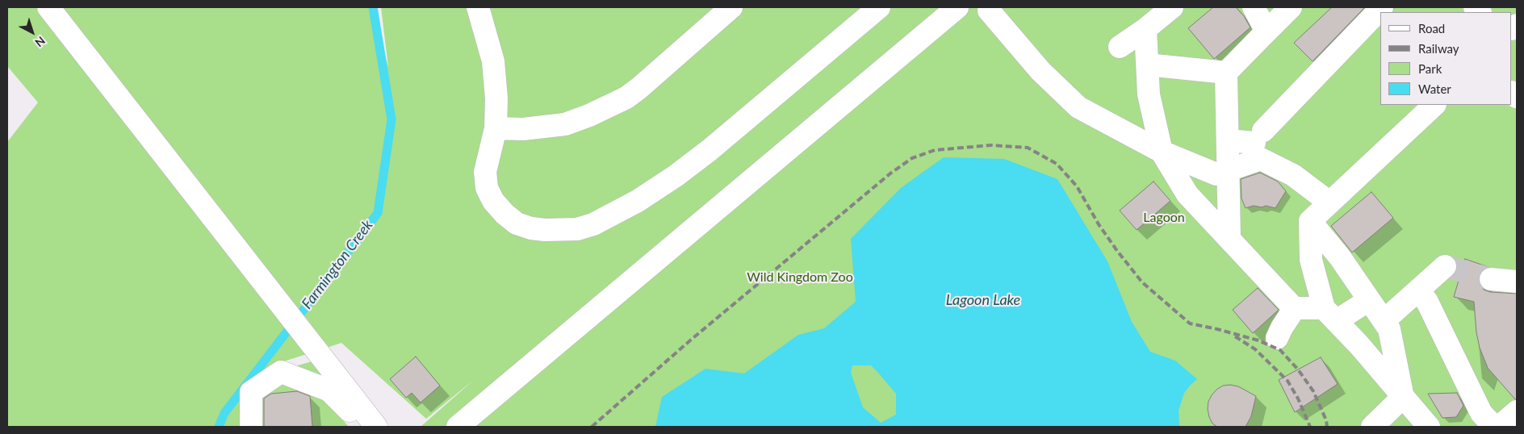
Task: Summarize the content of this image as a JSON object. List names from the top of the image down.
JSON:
{
  "water": ["Farmington Creek", "Lagoon Lake"],
  "parks": ["Lagoon", "Wild Kingdom Zoo"],
  "legend": [
    "Road",
    "Railway",
    "Park",
    "Water"
  ],
  "north": "bottom right"
}
